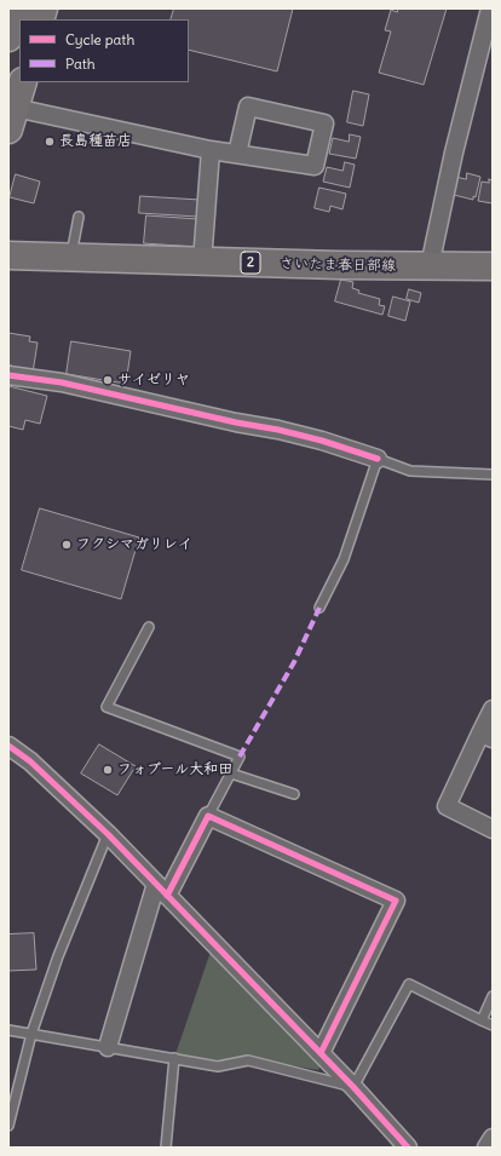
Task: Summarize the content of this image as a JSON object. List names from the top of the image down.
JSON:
{
  "streets": {
    "main road": ["2", "さいたま春日部線"]
  },
  "places": [
    "長島種苗店",
    "サイゼリヤ",
    "フクシマガリレイ",
    "フォブール大和田"
  ],
  "legend": ["Cycle path", "Path"]
}
